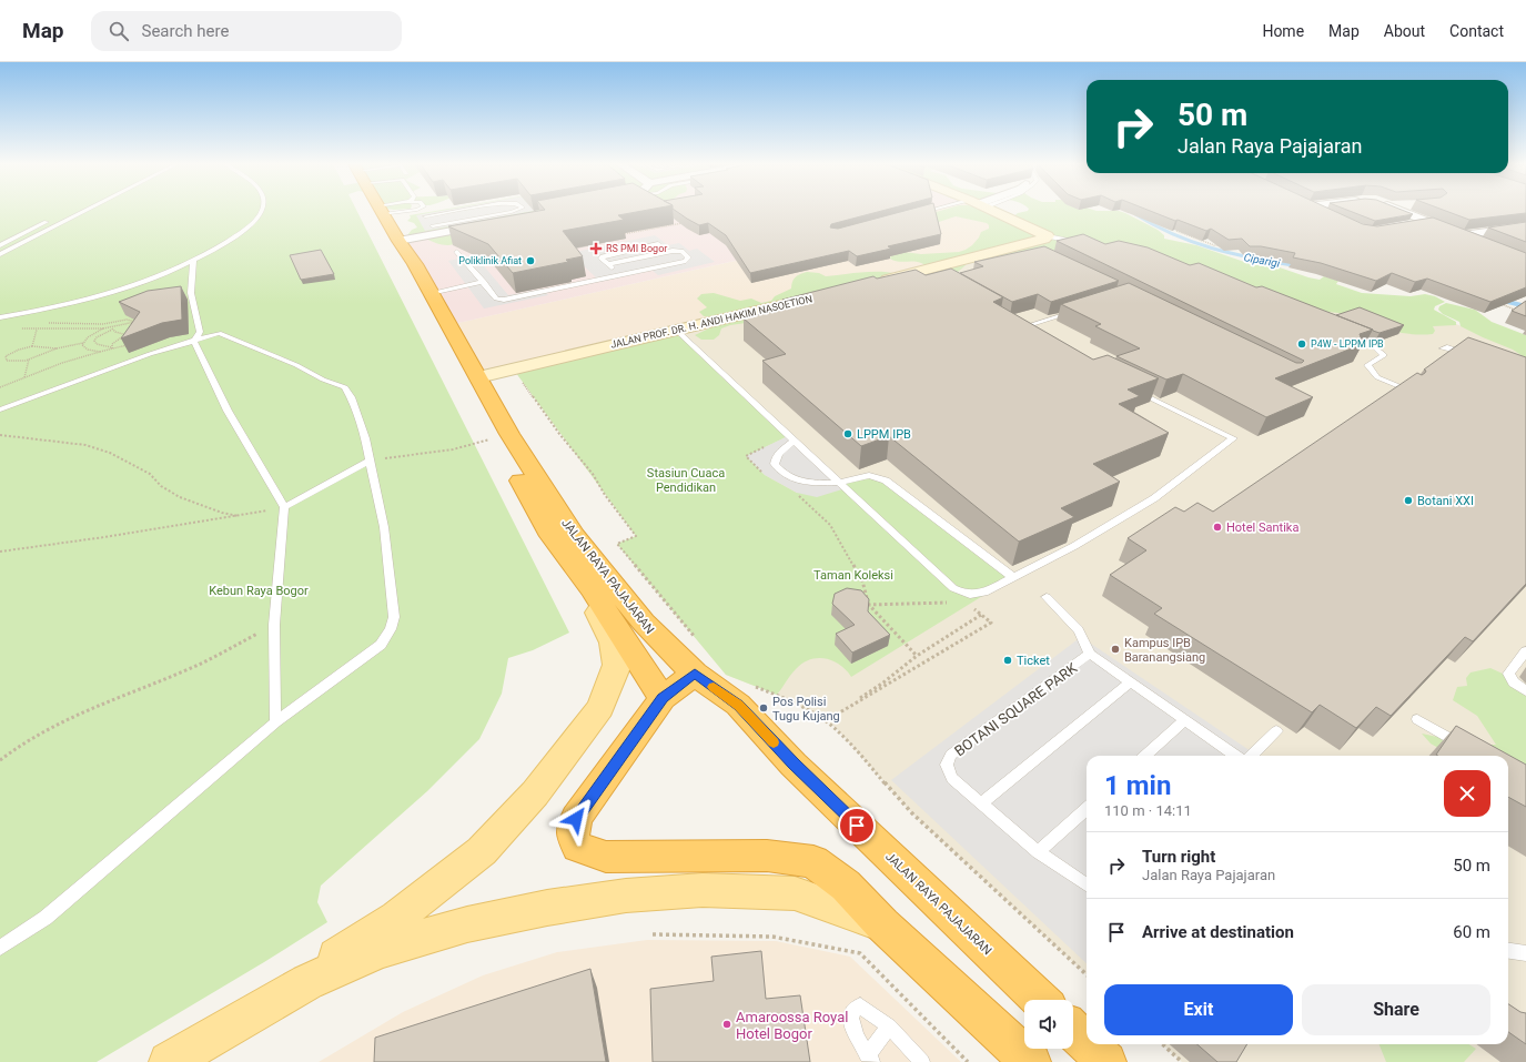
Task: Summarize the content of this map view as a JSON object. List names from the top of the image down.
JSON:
{
  "streets": {
    "highway": ["JALAN RAYA PAJAJARAN"],
    "street": ["JALAN PROF. DR. H. ANDI HAKIM NASOETION"],
    "lane": ["BOTANI SQUARE PARK"]
  },
  "crossings": [
    ["JALAN PROF. DR. H. ANDI HAKIM NASOETION", "JALAN RAYA PAJAJARAN"]
  ],
  "water": ["Ciparigi"],
  "parks": ["Stasiun Cuaca Pendidikan", "Taman Koleksi", "Kebun Raya Bogor"],
  "places": {
    "health": ["RS PMI Bogor"],
    "other": [
      "Poliklinik Afiat",
      "P4W - LPPM IPB",
      "LPPM IPB",
      "Botani XXI",
      "Hotel Santika",
      "Kampus IPB Baranangsiang",
      "Ticket",
      "Pos Polisi Tugu Kujang",
      "Amaroossa Royal Hotel Bogor"
    ]
  },
  "page": {
    "header": "Map",
    "search": "Search here",
    "nav": [
      "Home",
      "Map",
      "About",
      "Contact"
    ],
    "turn": ["50 m", "Jalan Raya Pajajaran"],
    "heading": ["1 min", "110 m · 14:11"],
    "list": [
      {
        "name": "Turn right",
        "note": "Jalan Raya Pajajaran",
        "value": "50 m"
      },
      {
        "name": "Arrive at destination",
        "value": "60 m"
      }
    ],
    "buttons": ["Exit", "Share"]
  }
}
